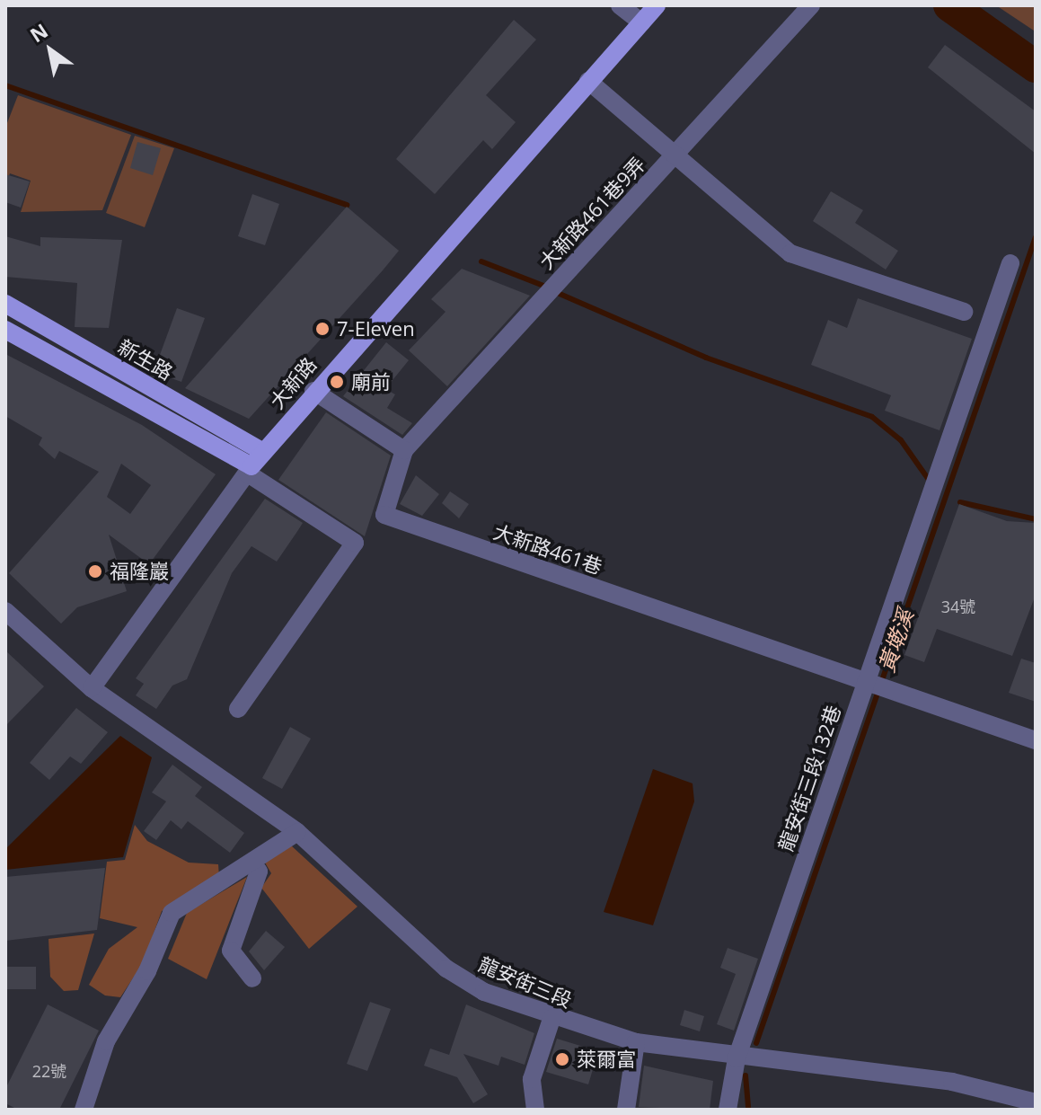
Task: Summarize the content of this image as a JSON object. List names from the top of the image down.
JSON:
{
  "streets": {
    "main road": ["新生路", "大新路"],
    "street": [
      "大新路461巷9弄",
      "大新路461巷",
      "龍安街三段132巷",
      "龍安街三段"
    ]
  },
  "crossings": [
    ["大新路461巷9弄", "大新路461巷"],
    ["新生路", "大新路"],
    ["大新路", "龍安街三段"],
    ["大新路461巷", "龍安街三段132巷"],
    ["龍安街三段132巷", "龍安街三段"]
  ],
  "water": ["黃墘溪"],
  "places": [
    "7-Eleven",
    "廟前",
    "福隆巖",
    "萊爾富"
  ],
  "house_numbers": ["34號", "22號"],
  "north": "top left"
}
